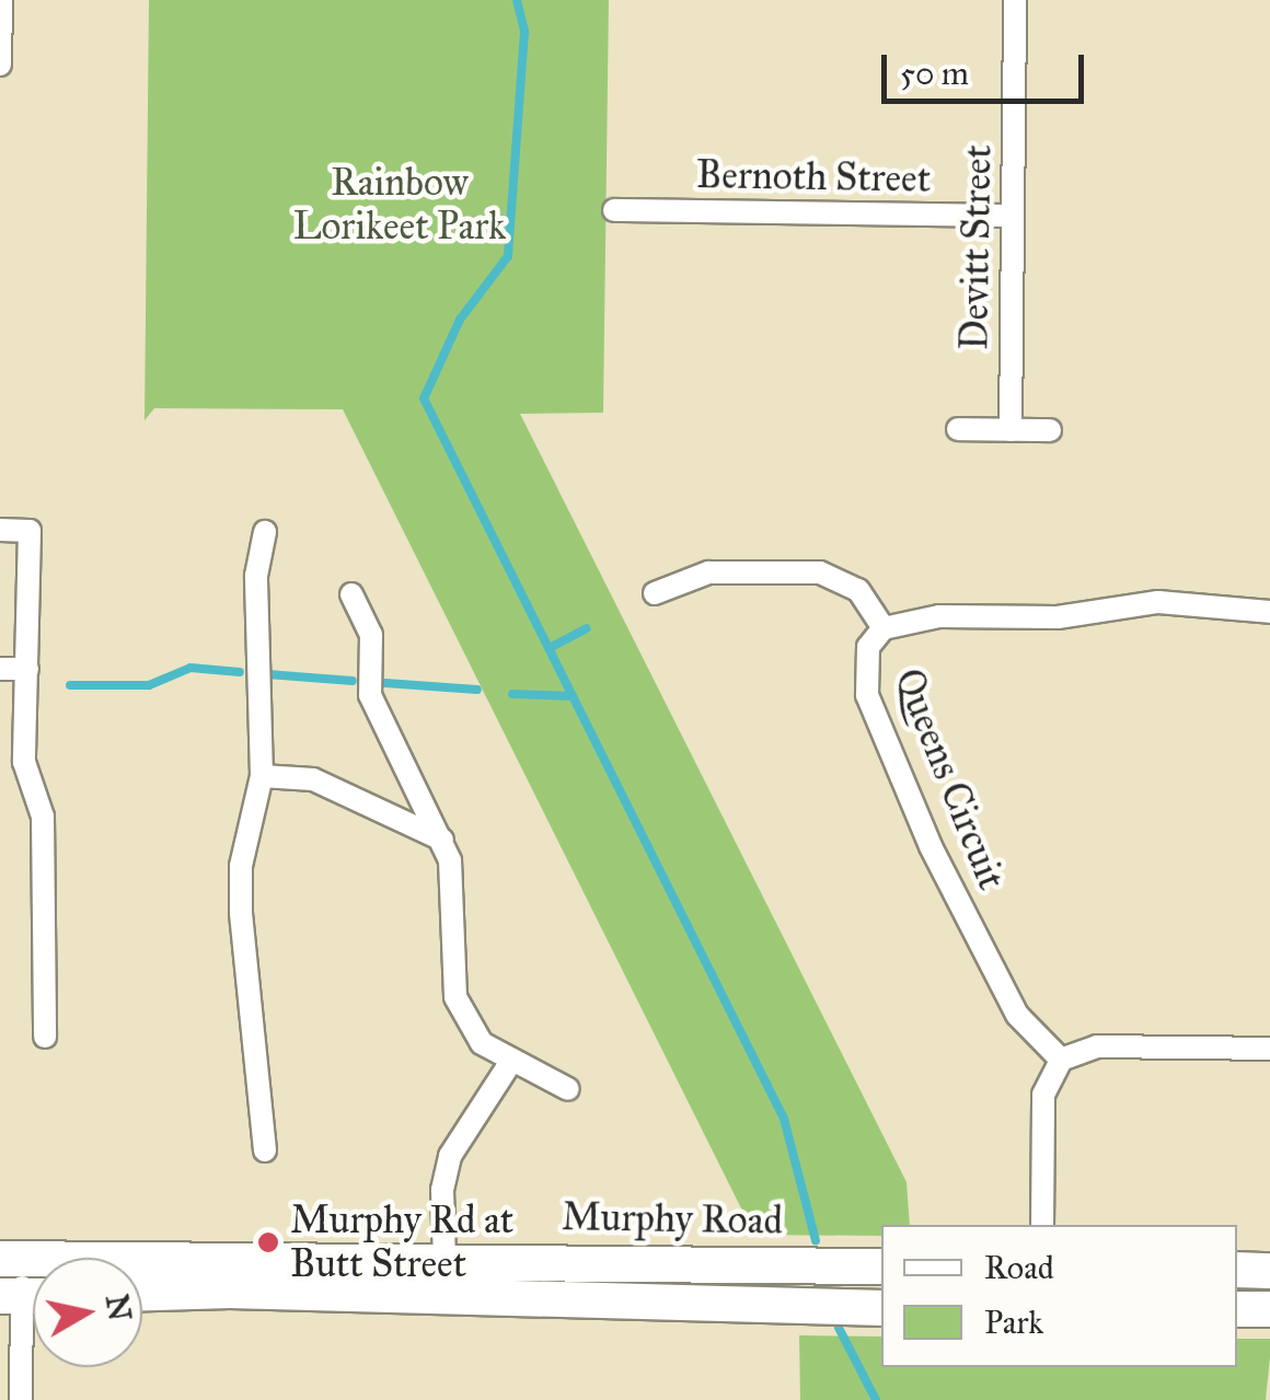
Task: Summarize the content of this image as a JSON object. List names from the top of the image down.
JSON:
{
  "streets": {
    "main road": ["Murphy Road"],
    "street": ["Bernoth Street", "Devitt Street", "Queens Circuit"]
  },
  "crossings": [
    ["Bernoth Street", "Devitt Street"]
  ],
  "parks": ["Rainbow Lorikeet Park"],
  "places": ["Murphy Rd at Butt Street"],
  "legend": ["Road", "Park"],
  "scale_bar": "50 m",
  "north": "right"
}
